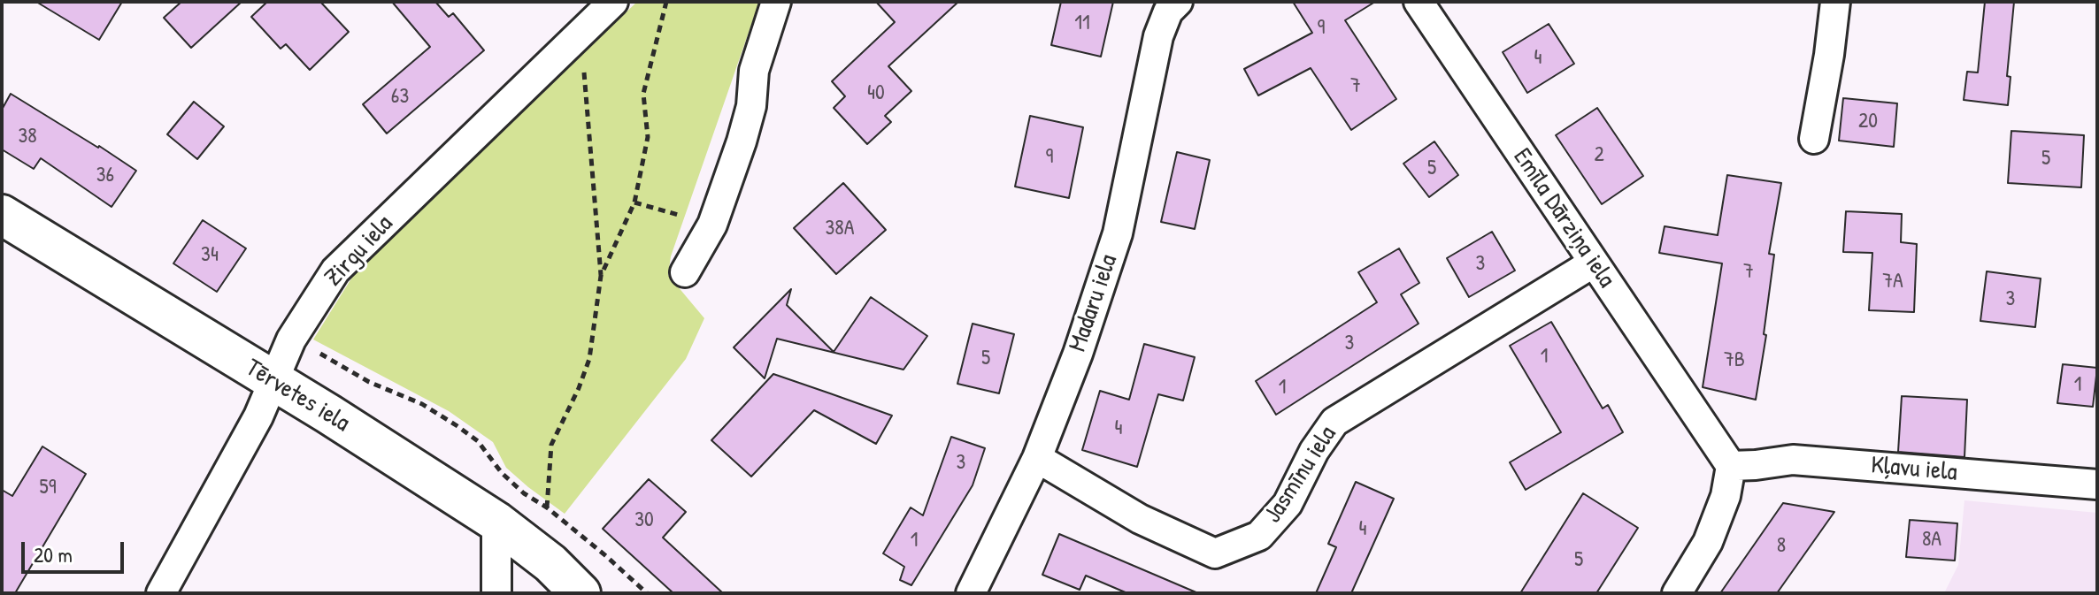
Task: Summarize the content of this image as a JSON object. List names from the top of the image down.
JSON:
{
  "streets": {
    "main road": ["Tērvetes iela"],
    "street": [
      "Emīla Dārziņa iela",
      "Zirgu iela",
      "Madaru iela",
      "Kļavu iela",
      "Jasmīnu iela"
    ]
  },
  "crossings": [
    ["Emīla Dārziņa iela", "Kļavu iela"],
    ["Emīla Dārziņa iela", "Jasmīnu iela"],
    ["Zirgu iela", "Tērvetes iela"],
    ["Madaru iela", "Jasmīnu iela"]
  ],
  "house_numbers": [
    "11",
    "9",
    "4",
    "7",
    "40",
    "63",
    "20",
    "38",
    "2",
    "9",
    "5",
    "5",
    "36",
    "38A",
    "34",
    "3",
    "7",
    "7A",
    "3",
    "3",
    "1",
    "5",
    "7B",
    "1",
    "1",
    "4",
    "3",
    "59",
    "30",
    "4",
    "8A",
    "1",
    "8",
    "5"
  ],
  "scale_bar": "20 m"
}
